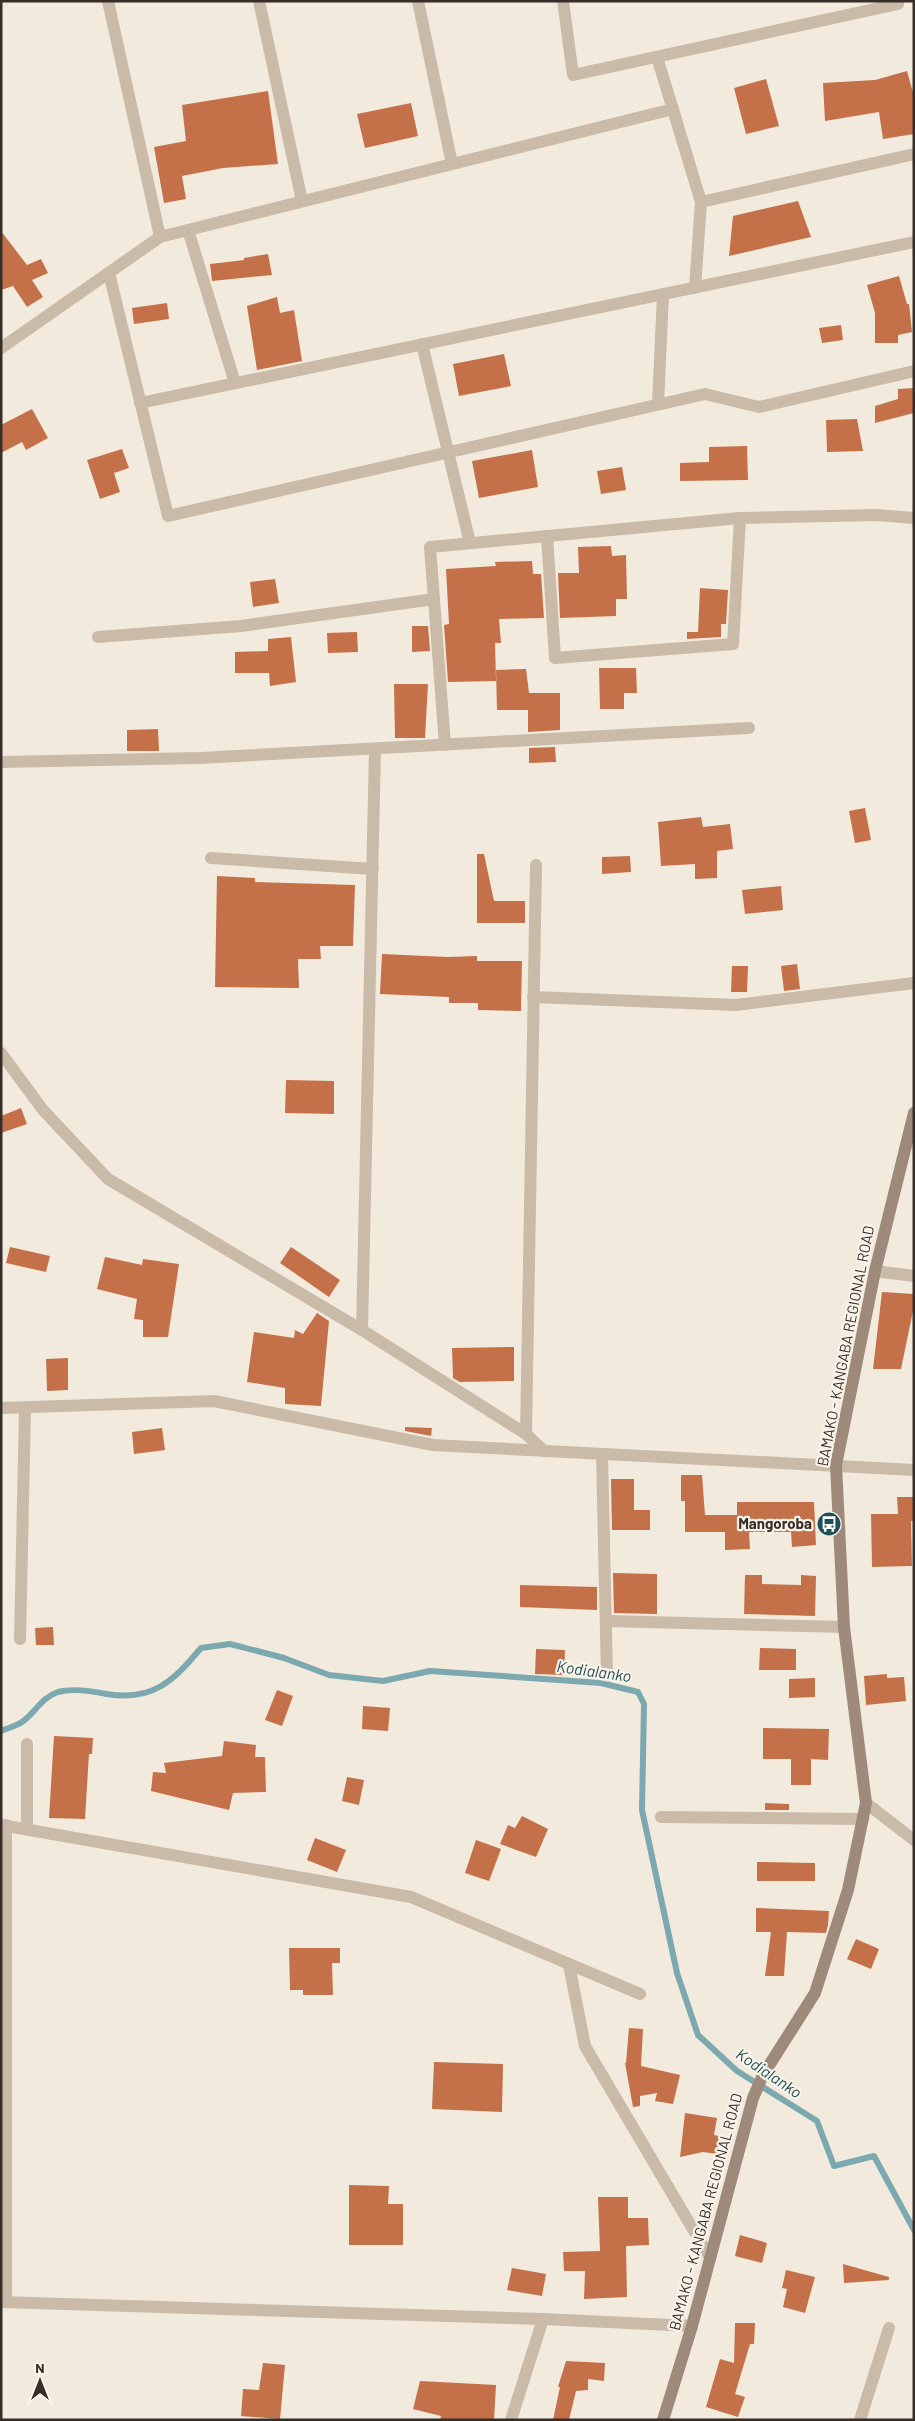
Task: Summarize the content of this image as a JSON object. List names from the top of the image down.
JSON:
{
  "streets": {
    "street": ["BAMAKO - KANGABA REGIONAL ROAD"]
  },
  "water": ["Kodialanko"],
  "places": {
    "bus stop": ["Mangoroba"]
  },
  "north": "top"
}
